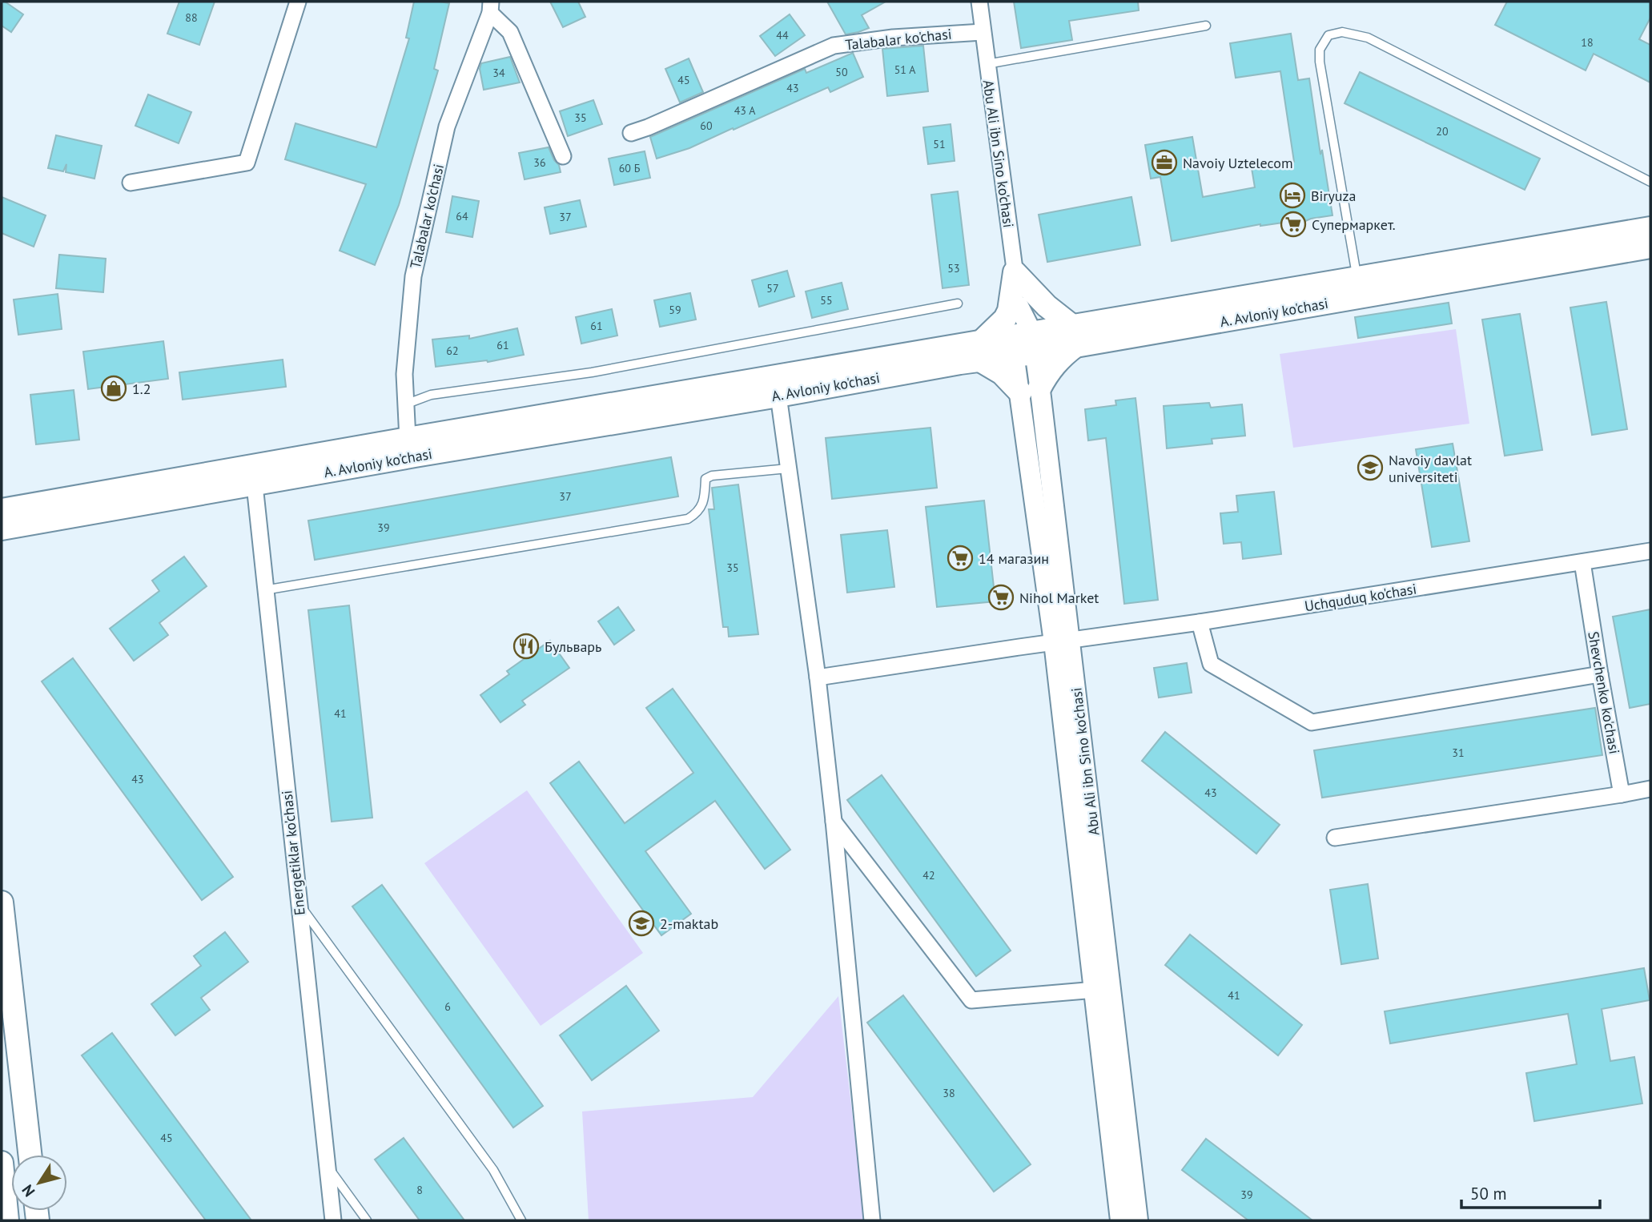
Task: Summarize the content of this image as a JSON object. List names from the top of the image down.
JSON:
{
  "streets": {
    "main road": ["A. Avloniy ko'chasi"],
    "street": [
      "Talabalar ko'chasi",
      "Abu Ali ibn Sino ko'chasi",
      "Uchquduq ko'chasi",
      "Shevchenko ko'chasi",
      "Energetiklar ko'chasi"
    ]
  },
  "crossings": [
    ["Talabalar ko'chasi", "Abu Ali ibn Sino ko'chasi"],
    ["Talabalar ko'chasi", "A. Avloniy ko'chasi"],
    ["Abu Ali ibn Sino ko'chasi", "A. Avloniy ko'chasi"],
    ["Abu Ali ibn Sino ko'chasi", "Uchquduq ko'chasi"],
    ["A. Avloniy ko'chasi", "Energetiklar ko'chasi"],
    ["Uchquduq ko'chasi", "Shevchenko ko'chasi"]
  ],
  "places": {
    "office": ["Navoiy Uztelecom"],
    "hotel": ["Biryuza"],
    "supermarket": ["Супермаркет.", "14 магазин", "Nihol Market"],
    "shop": ["1.2"],
    "school or university": ["Navoiy davlat universiteti", "2-maktab"],
    "restaurant": ["Бульварь"]
  },
  "house_numbers": [
    "88",
    "44",
    "18",
    "51 А",
    "50",
    "34",
    "45",
    "43",
    "43 А",
    "35",
    "60",
    "20",
    "51",
    "36",
    "60 Б",
    "64",
    "37",
    "53",
    "57",
    "55",
    "59",
    "61",
    "61",
    "62",
    "37",
    "39",
    "35",
    "41",
    "31",
    "43",
    "43",
    "42",
    "41",
    "6",
    "38",
    "45",
    "8",
    "39"
  ],
  "scale_bar": "50 m",
  "north": "bottom left"
}
